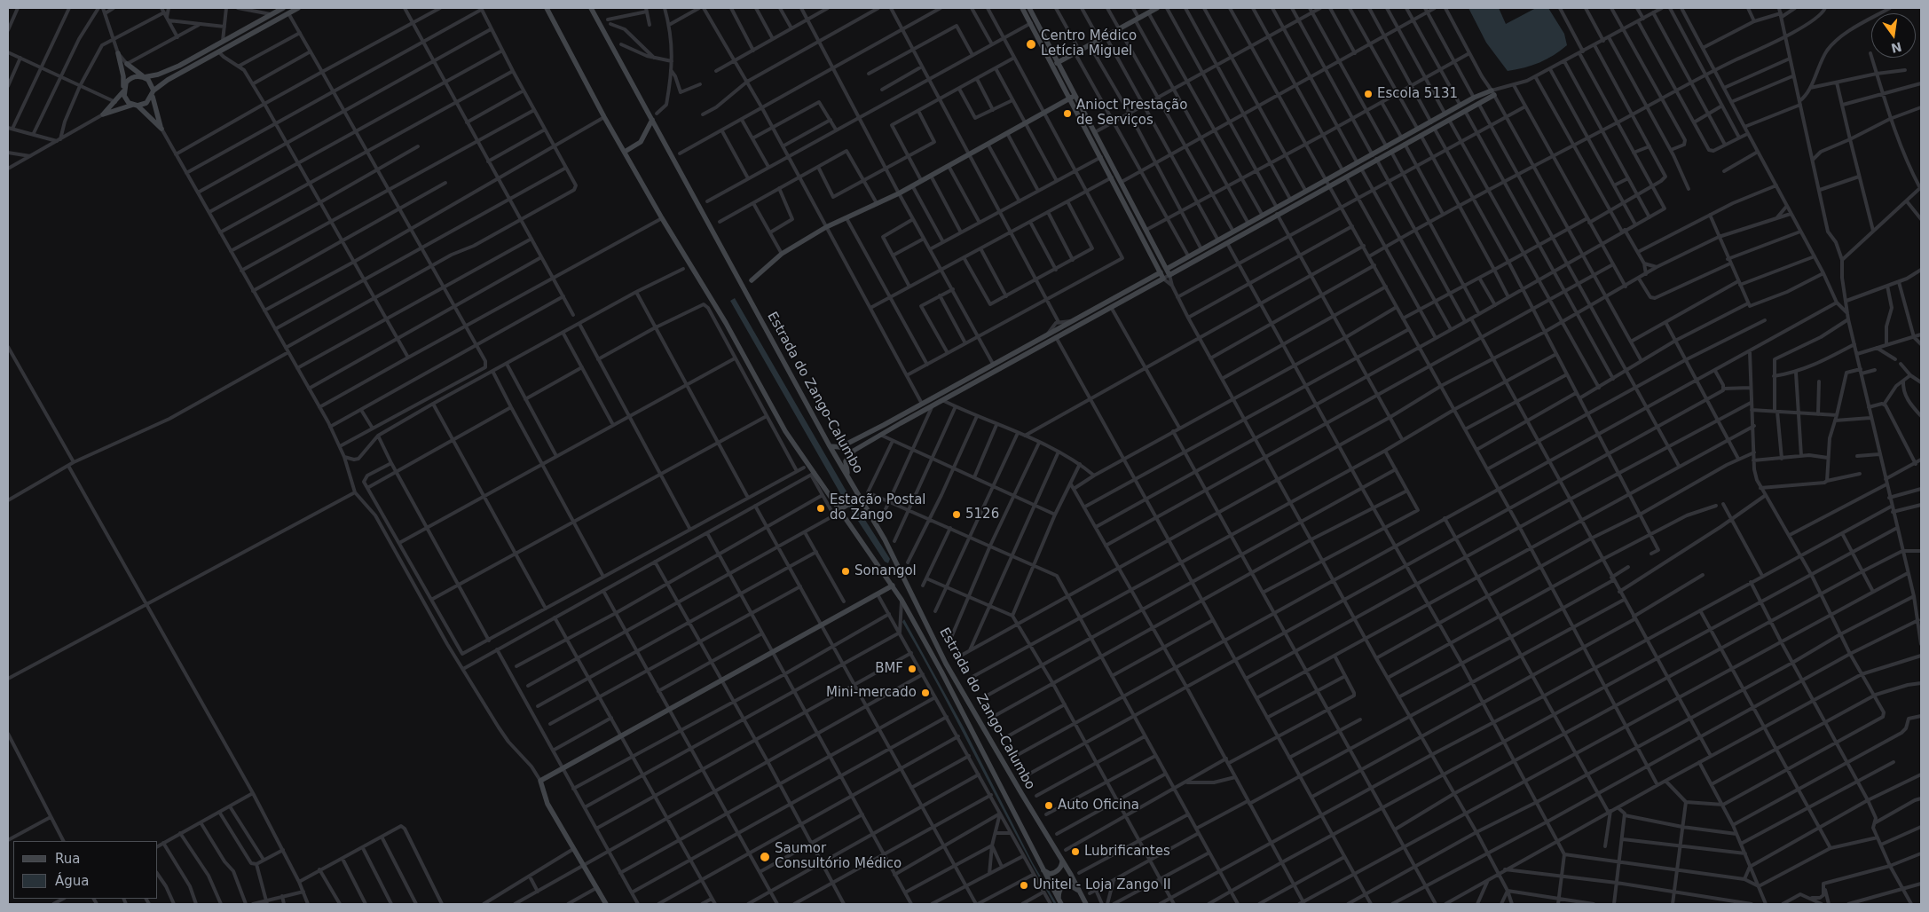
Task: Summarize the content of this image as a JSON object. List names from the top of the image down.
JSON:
{
  "streets": {
    "street": ["Estrada do Zango-Calumbo"]
  },
  "places": [
    "Centro Médico Letícia Miguel",
    "Escola 5131",
    "Anioct Prestação de Serviços",
    "Estação Postal do Zango",
    "5126",
    "Sonangol",
    "BMF",
    "Mini-mercado",
    "Auto Oficina",
    "Lubrificantes",
    "Saumor Consultório Médico",
    "Unitel - Loja Zango II"
  ],
  "legend": ["Rua", "Água"],
  "north": "bottom"
}
